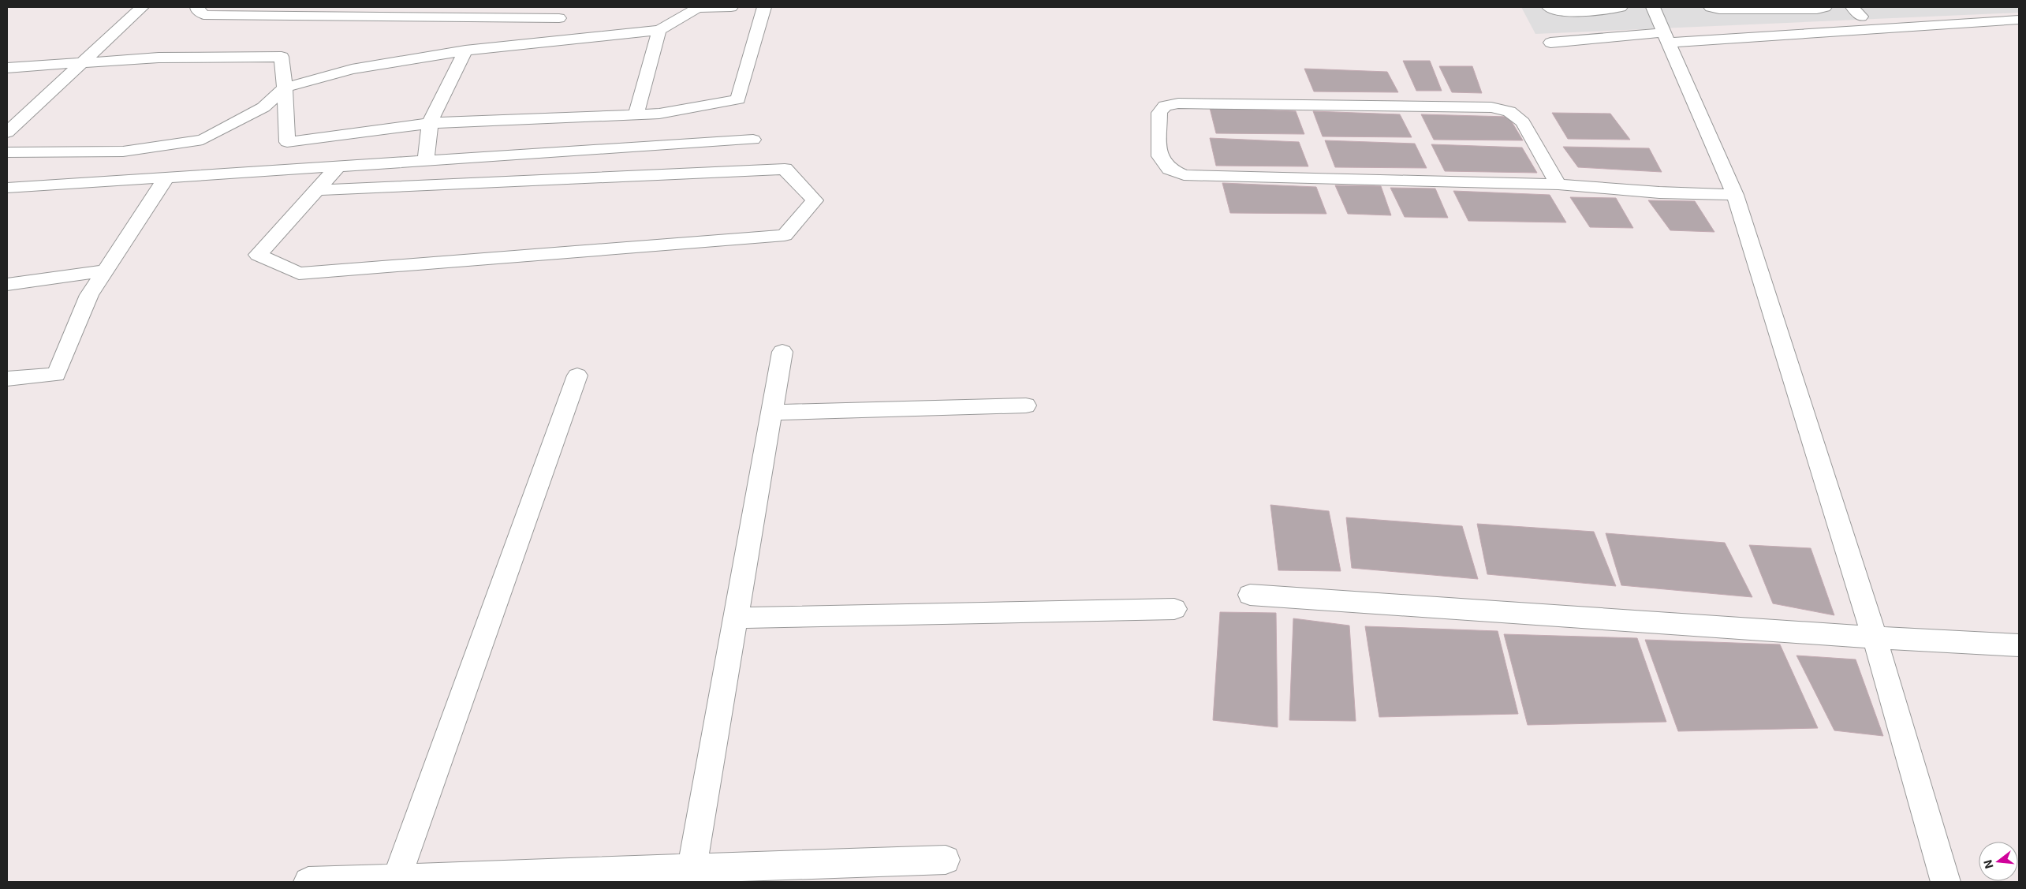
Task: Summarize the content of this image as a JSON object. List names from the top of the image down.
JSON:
{
  "north": "left"
}
